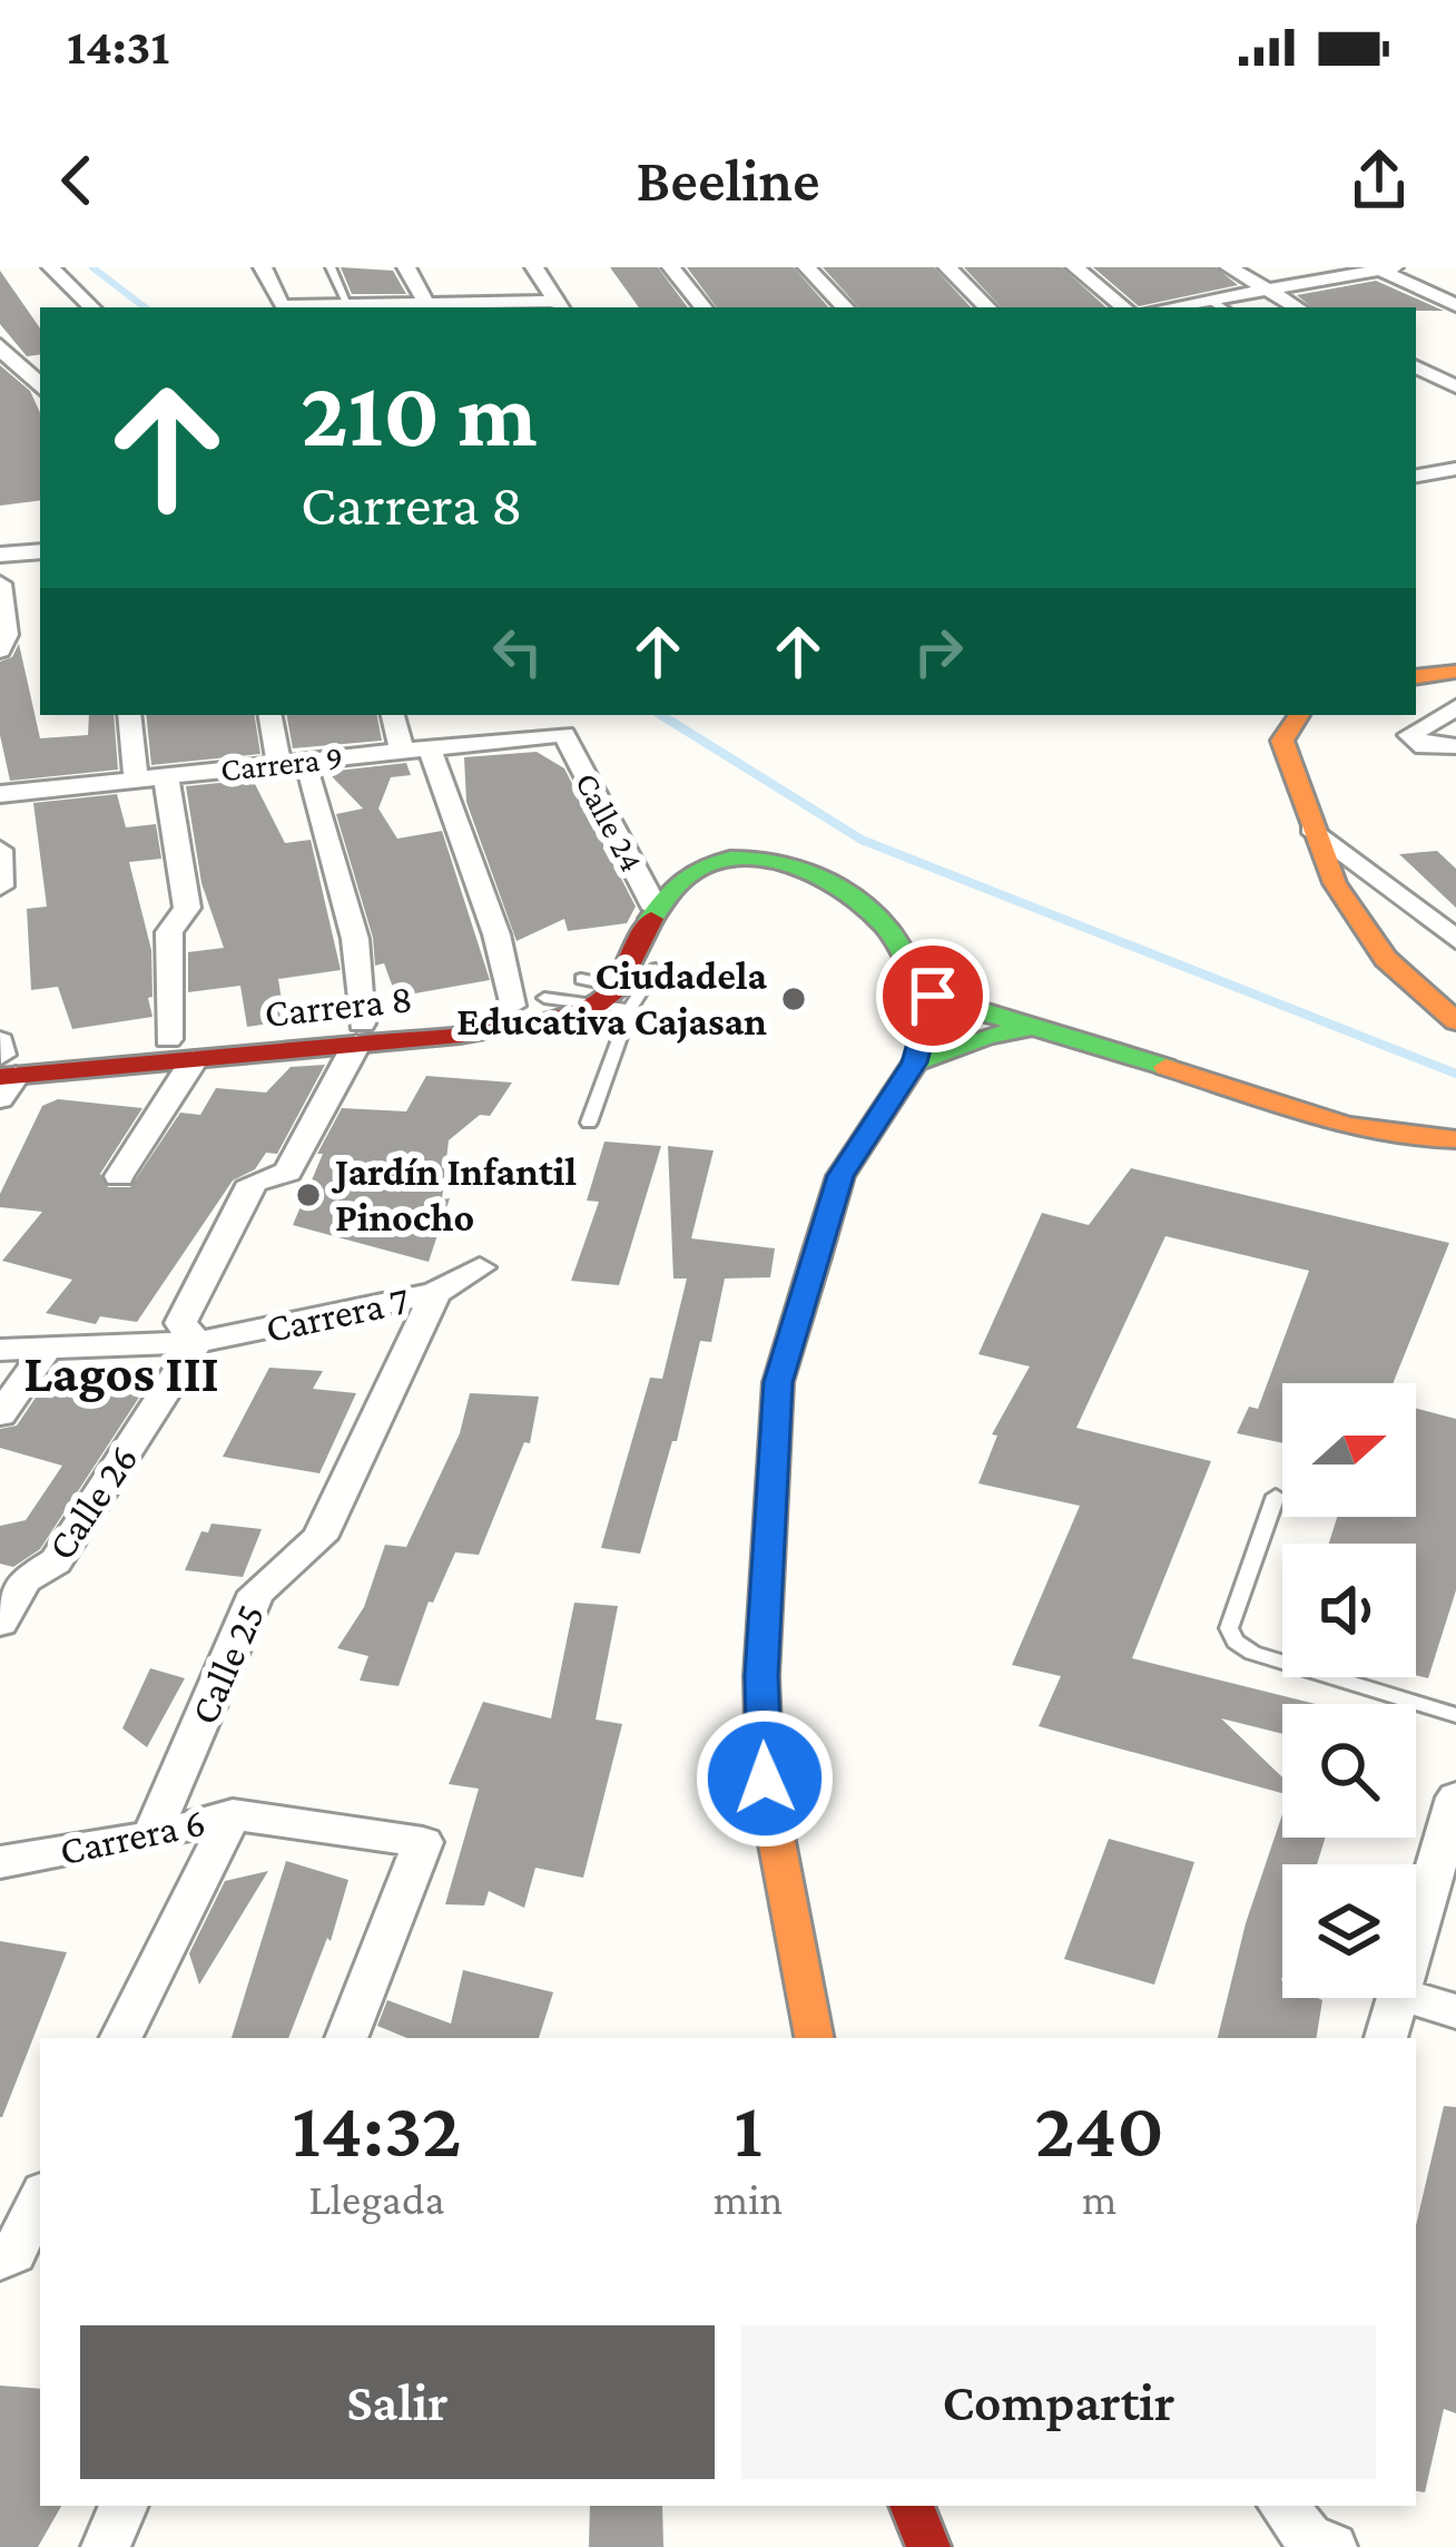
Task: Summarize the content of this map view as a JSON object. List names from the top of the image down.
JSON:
{
  "streets": {
    "street": [
      "Carrera 9",
      "Calle 24",
      "Carrera 8",
      "Carrera 7",
      "Calle 26",
      "Calle 25",
      "Carrera 6"
    ]
  },
  "crossings": [
    ["Carrera 9", "Calle 24"],
    ["Calle 24", "Carrera 8"],
    ["Carrera 7", "Calle 26"],
    ["Carrera 7", "Calle 25"],
    ["Calle 25", "Carrera 6"]
  ],
  "districts": ["Lagos III"],
  "places": ["Ciudadela Educativa Cajasan", "Jardín Infantil Pinocho"],
  "north": "right",
  "page": {
    "status": "14:31",
    "header": "Beeline",
    "turn": ["210 m", "Carrera 8"],
    "eta": [
      "14:32",
      "Llegada",
      "1",
      "min",
      "240",
      "m"
    ],
    "buttons": ["Salir", "Compartir"]
  }
}
